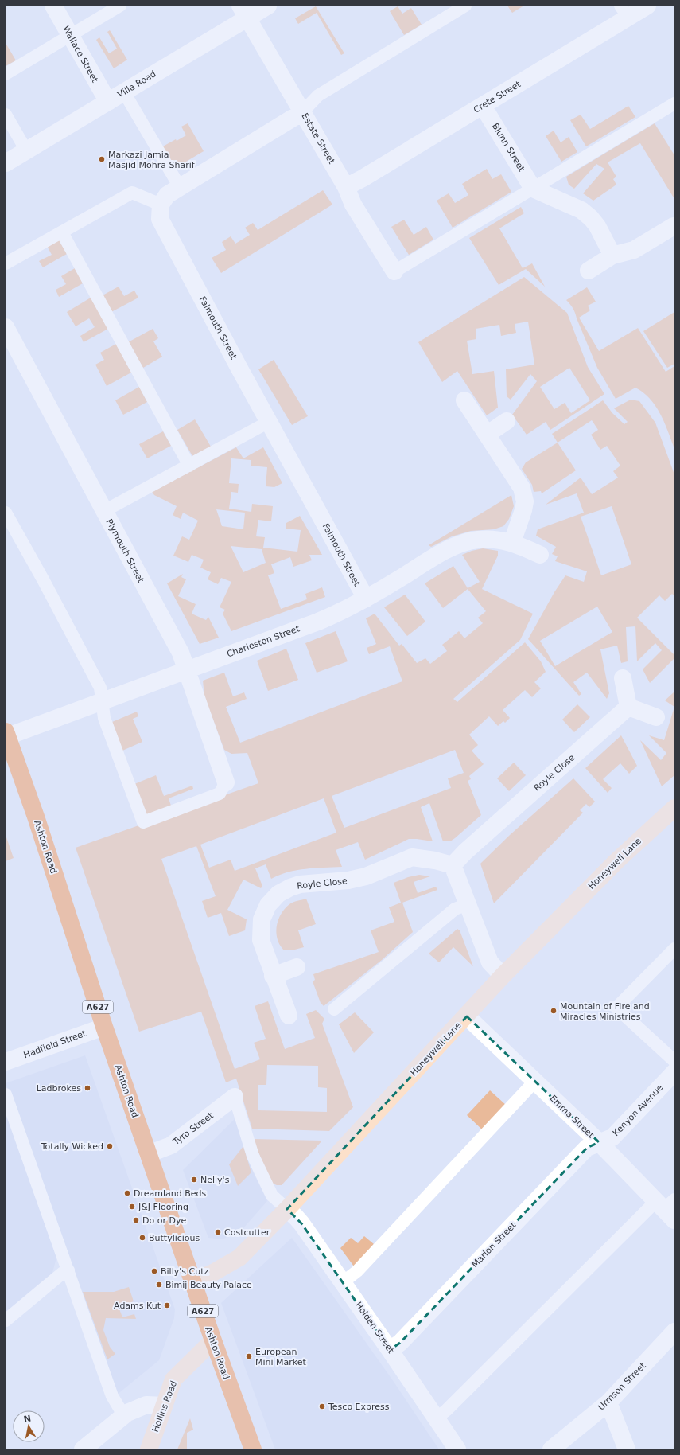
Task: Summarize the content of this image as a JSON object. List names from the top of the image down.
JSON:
{
  "streets": {
    "highway": ["Ashton Road", "A627"],
    "street": [
      "Wallace Street",
      "Villa Road",
      "Crete Street",
      "Estate Street",
      "Blunn Street",
      "Falmouth Street",
      "Plymouth Street",
      "Charleston Street",
      "Royle Close",
      "Honeywell Lane",
      "Hadfield Street",
      "Kenyon Avenue",
      "Emma Street",
      "Tyro Street",
      "Marion Street",
      "Holden Street",
      "Urmson Street",
      "Hollins Road"
    ]
  },
  "crossings": [
    ["Wallace Street", "Villa Road"],
    ["Villa Road", "Estate Street"],
    ["Crete Street", "Estate Street"],
    ["Crete Street", "Blunn Street"],
    ["Falmouth Street", "Charleston Street"],
    ["Plymouth Street", "Charleston Street"],
    ["Charleston Street", "Ashton Road"],
    ["Ashton Road", "Honeywell Lane"],
    ["Ashton Road", "Hadfield Street"],
    ["Ashton Road", "Tyro Street"],
    ["Ashton Road", "Hollins Road"],
    ["Honeywell Lane", "Emma Street"],
    ["Honeywell Lane", "Holden Street"],
    ["Kenyon Avenue", "Emma Street"],
    ["Kenyon Avenue", "Marion Street"],
    ["Emma Street", "Marion Street"],
    ["Marion Street", "Holden Street"]
  ],
  "places": [
    "Markazi Jamia Masjid Mohra Sharif",
    "Mountain of Fire and Miracles Ministries",
    "Ladbrokes",
    "Totally Wicked",
    "Nelly's",
    "Dreamland Beds",
    "J&J Flooring",
    "Do or Dye",
    "Costcutter",
    "Buttylicious",
    "Billy's Cutz",
    "Bimij Beauty Palace",
    "Adams Kut",
    "European Mini Market",
    "Tesco Express"
  ],
  "north": "top"
}
